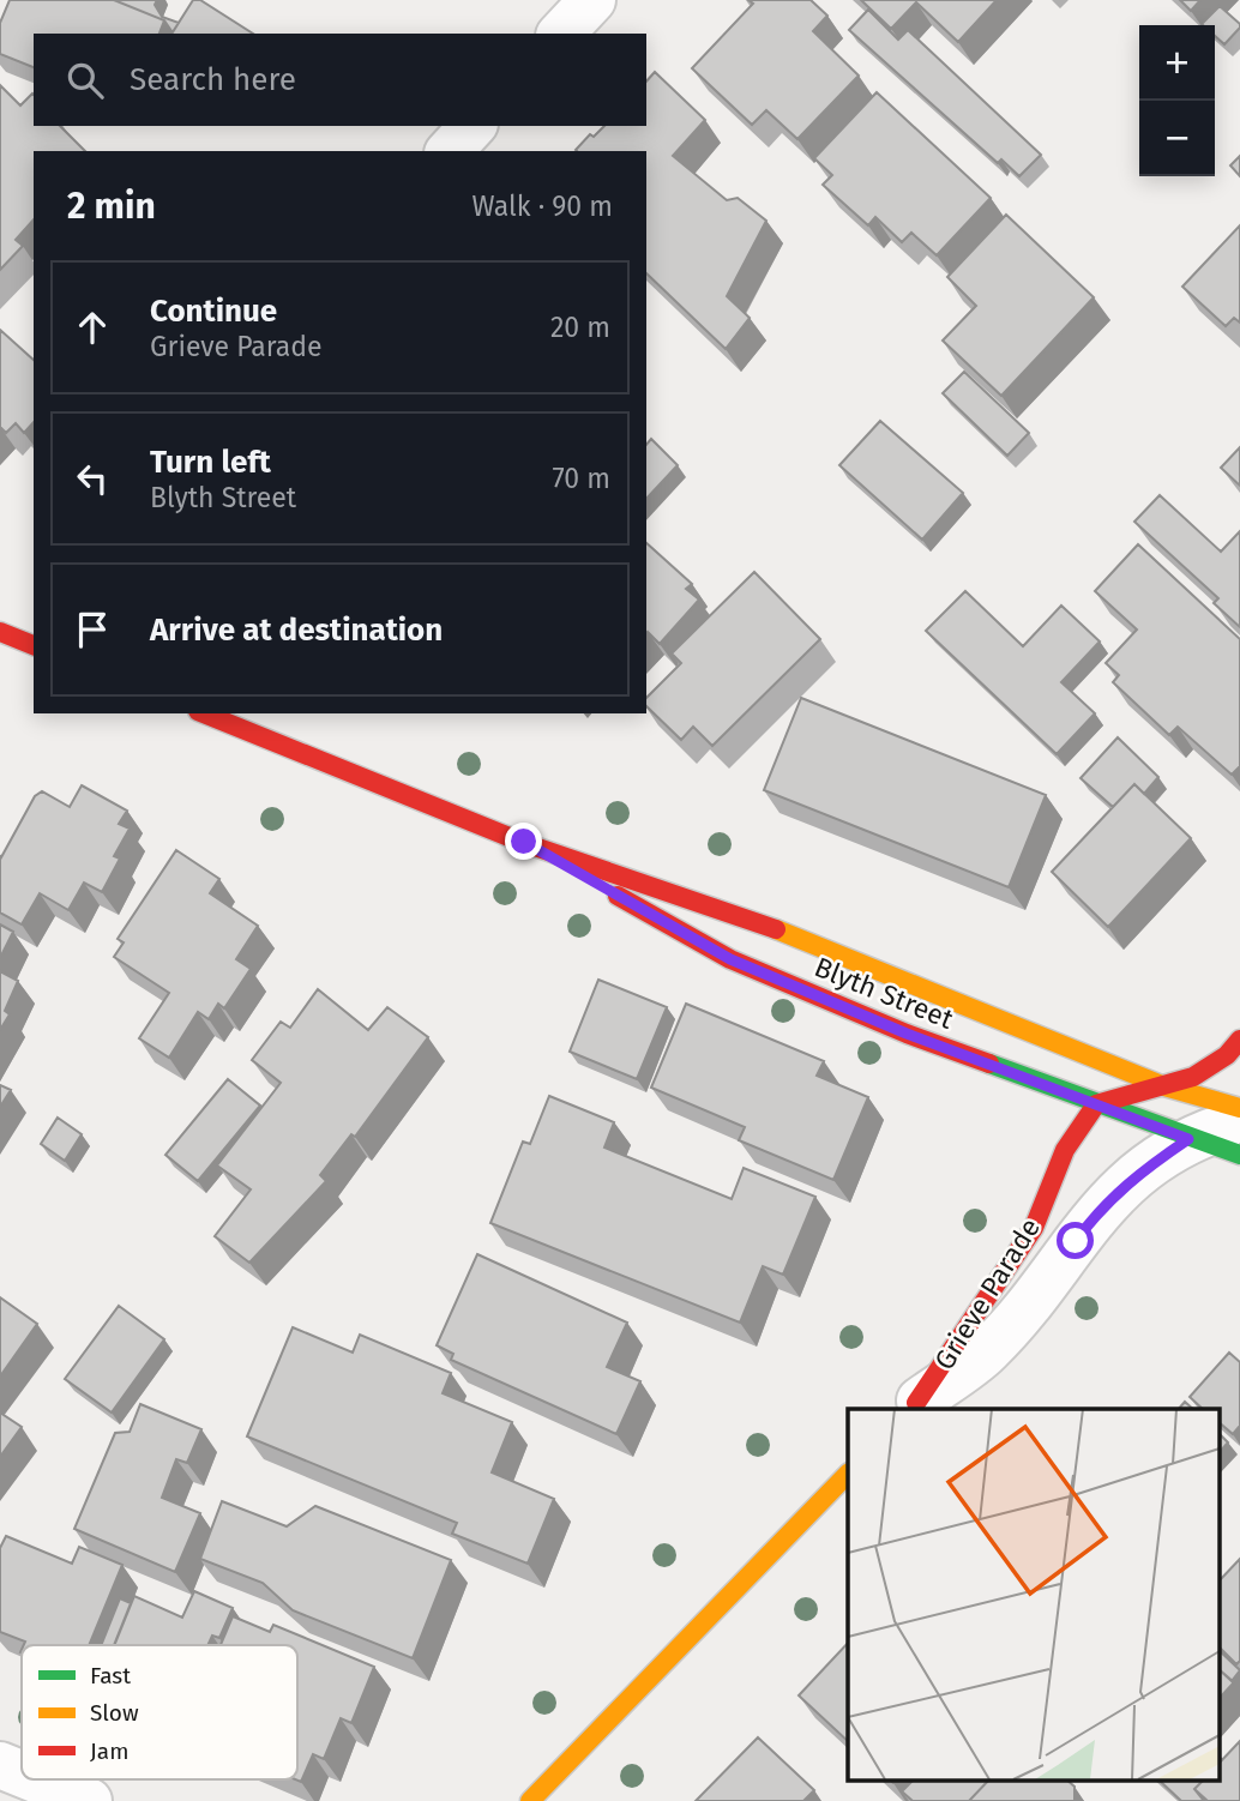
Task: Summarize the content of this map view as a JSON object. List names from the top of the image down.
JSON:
{
  "streets": {
    "street": ["Blyth Street", "Grieve Parade"]
  },
  "crossings": [
    ["Blyth Street", "Grieve Parade"]
  ],
  "legend": ["Fast", "Slow", "Jam"],
  "page": {
    "map_buttons": ["+", "−"],
    "search": "Search here",
    "heading": ["2 min", "Walk · 90 m"],
    "list": [
      ["Continue", "Grieve Parade", "20 m"],
      ["Turn left", "Blyth Street", "70 m"],
      "Arrive at destination"
    ]
  }
}
